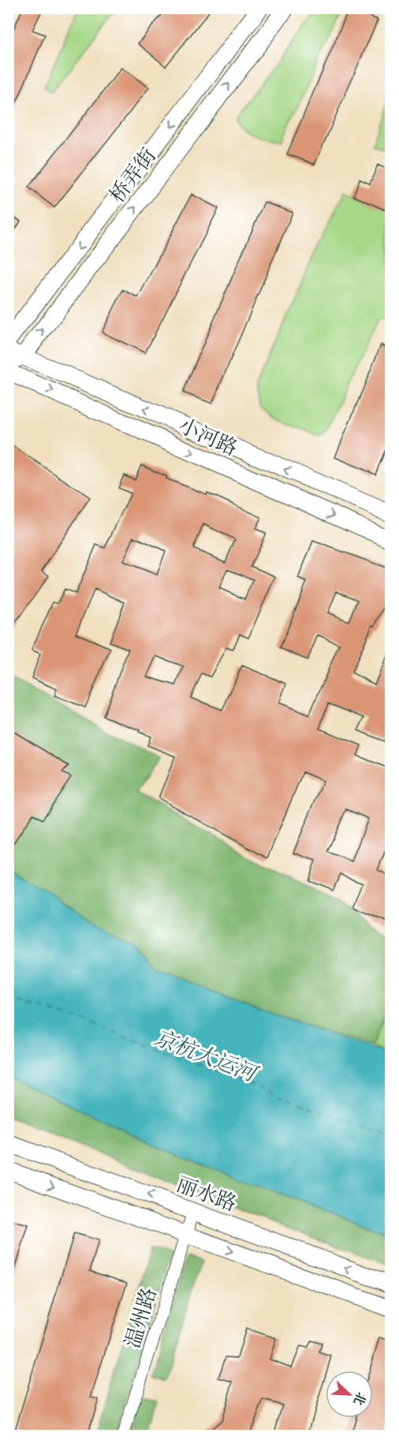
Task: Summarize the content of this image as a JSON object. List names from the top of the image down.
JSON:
{
  "streets": {
    "main road": ["桥弄街", "小河路", "丽水路"],
    "street": ["温州路"]
  },
  "crossings": [
    ["桥弄街", "小河路"],
    ["丽水路", "温州路"]
  ],
  "water": ["京杭大运河"],
  "north": "bottom right"
}
